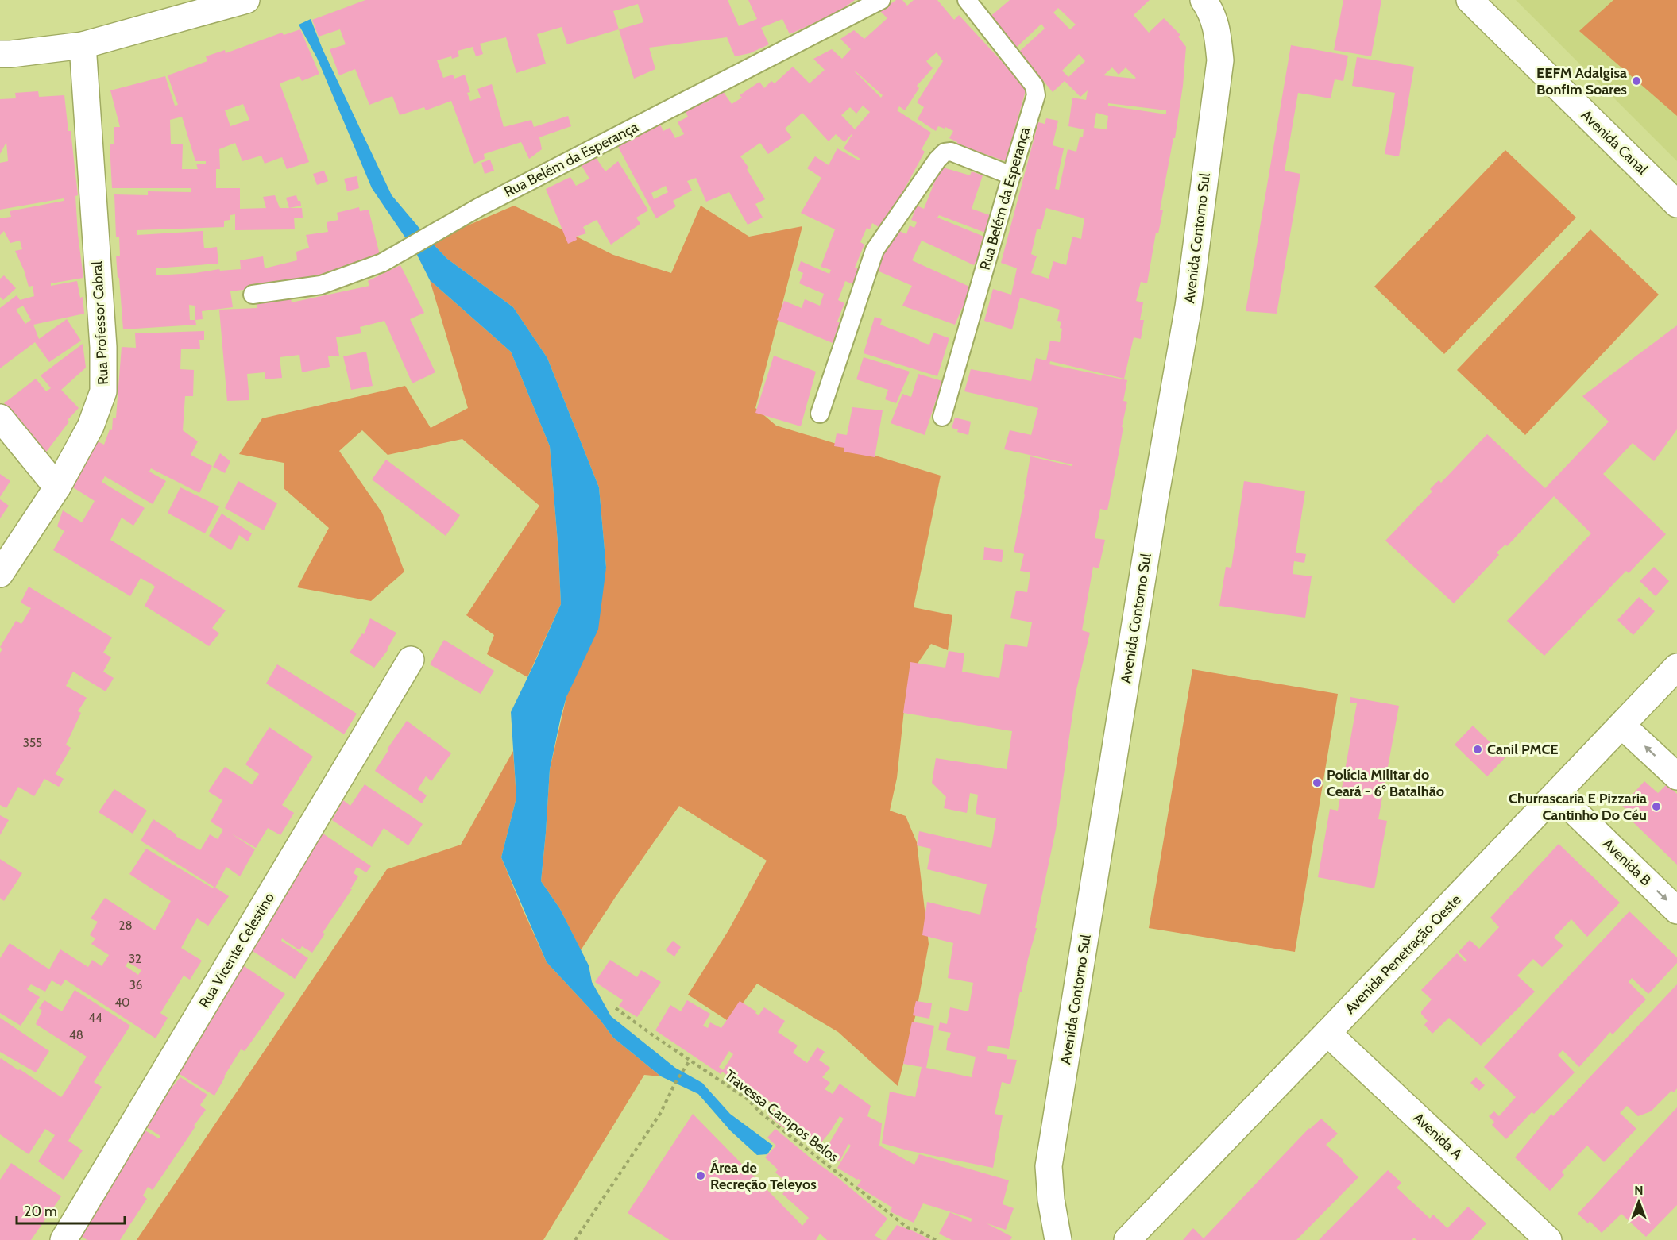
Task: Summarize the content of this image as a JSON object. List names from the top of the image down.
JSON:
{
  "streets": {
    "street": [
      "Avenida Canal",
      "Avenida Contorno Sul",
      "Rua Professor Cabral",
      "Avenida B",
      "Rua Vicente Celestino",
      "Avenida Penetração Oeste",
      "Avenida A"
    ],
    "lane": ["Rua Belém da Esperança"],
    "path": ["Travessa Campos Belos"]
  },
  "crossings": [
    ["Avenida B", "Avenida Penetração Oeste"],
    ["Avenida Penetração Oeste", "Avenida A"]
  ],
  "places": [
    "EEFM Adalgisa Bonfim Soares",
    "Canil PMCE",
    "Polícia Militar do Ceará - 6° Batalhão",
    "Churrascaria E Pizzaria Cantinho Do Céu",
    "Área de Recreção Teleyos"
  ],
  "house_numbers": [
    "355",
    "28",
    "32",
    "36",
    "40",
    "44",
    "48"
  ],
  "scale_bar": "20 m",
  "north": "top"
}
